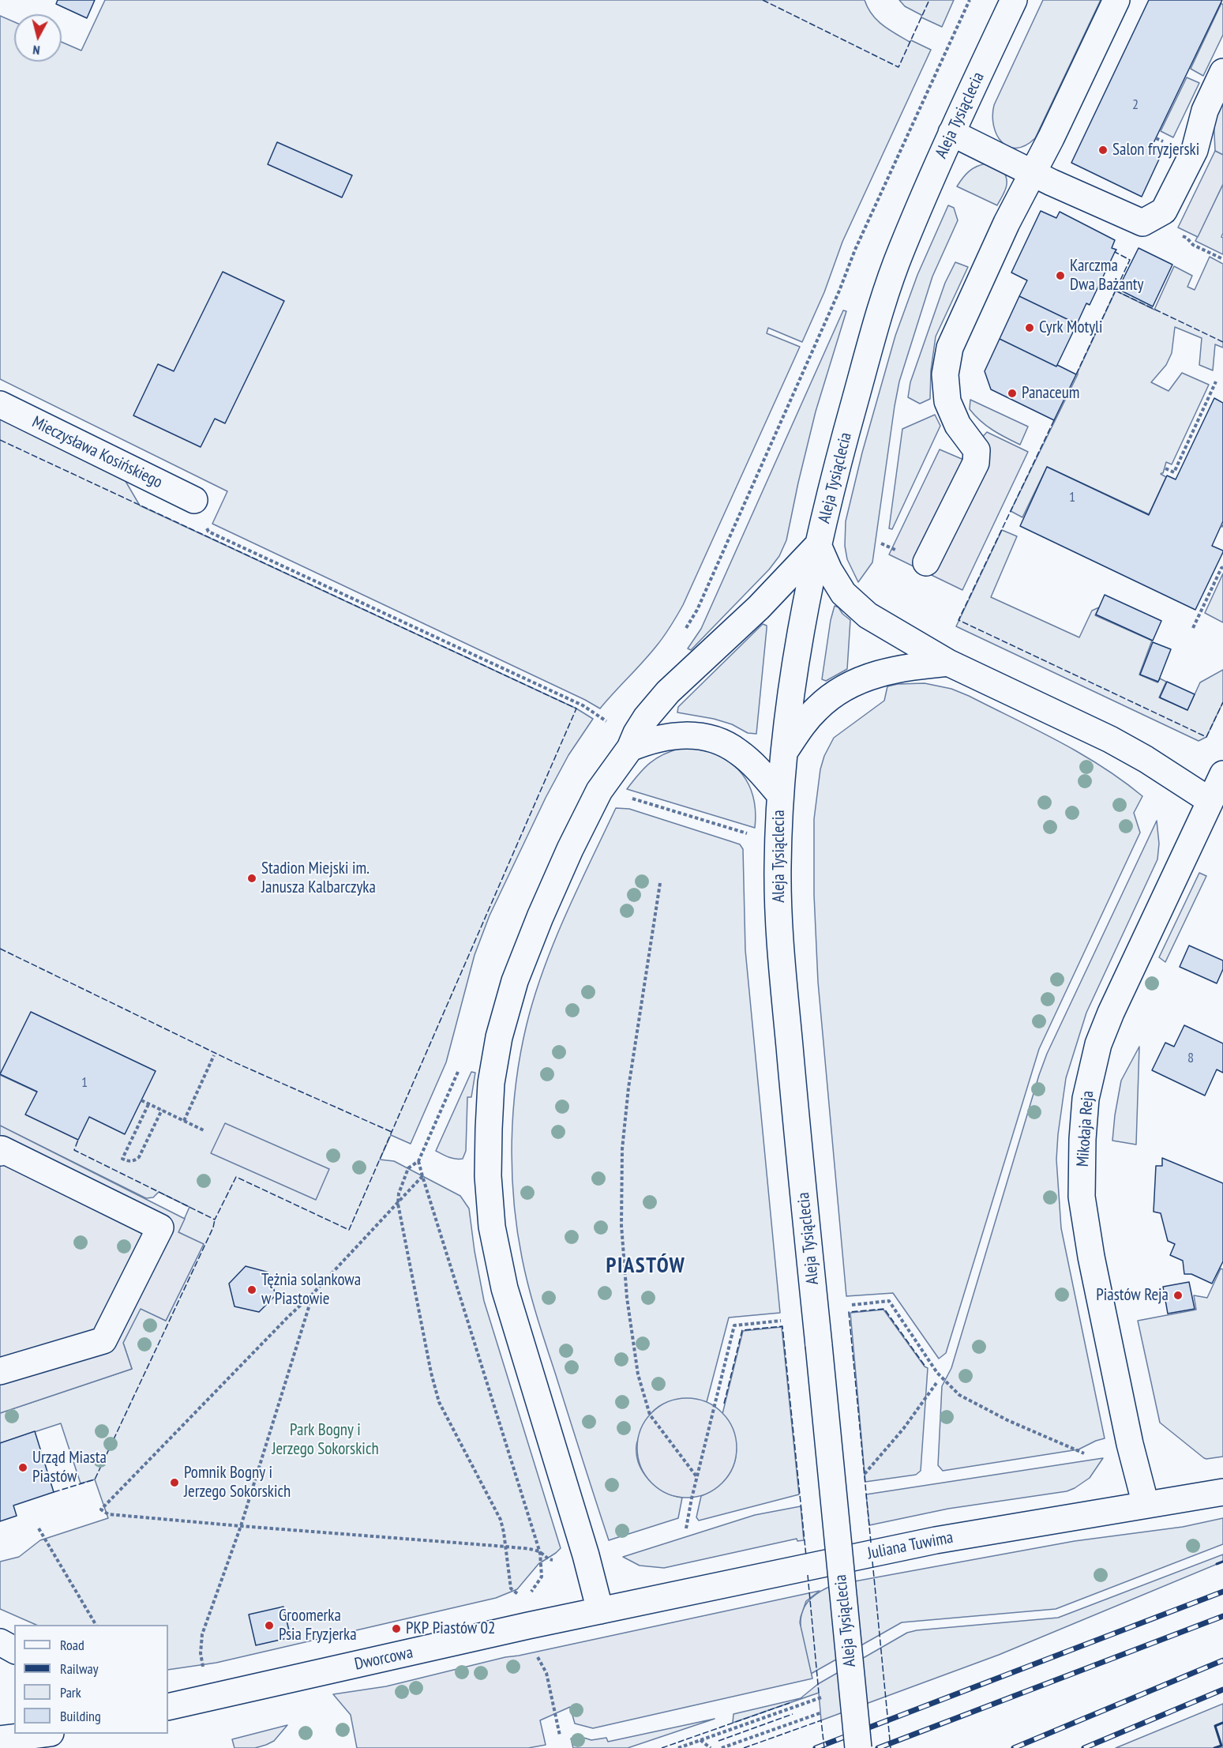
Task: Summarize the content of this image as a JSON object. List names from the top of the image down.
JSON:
{
  "streets": {
    "street": [
      "Aleja Tysiąclecia",
      "Mieczysława Kosińskiego",
      "Mikołaja Reja",
      "Juliana Tuwima",
      "Dworcowa"
    ]
  },
  "crossings": [
    ["Mikołaja Reja", "Juliana Tuwima"],
    ["Juliana Tuwima", "Dworcowa"]
  ],
  "districts": ["PIASTÓW"],
  "parks": ["Park Bogny i Jerzego Sokorskich"],
  "places": [
    "Salon fryzjerski",
    "Karczma Dwa Bażanty",
    "Cyrk Motyli",
    "Panaceum",
    "Stadion Miejski im. Janusza Kalbarczyka",
    "Tężnia solankowa w Piastowie",
    "Piastów Reja",
    "Urząd Miasta Piastów",
    "Pomnik Bogny i Jerzego Sokorskich",
    "Groomerka Psia Fryzjerka",
    "PKP Piastów 02"
  ],
  "house_numbers": [
    "2",
    "1",
    "8",
    "1"
  ],
  "legend": [
    "Road",
    "Railway",
    "Park",
    "Building"
  ],
  "north": "bottom"
}
